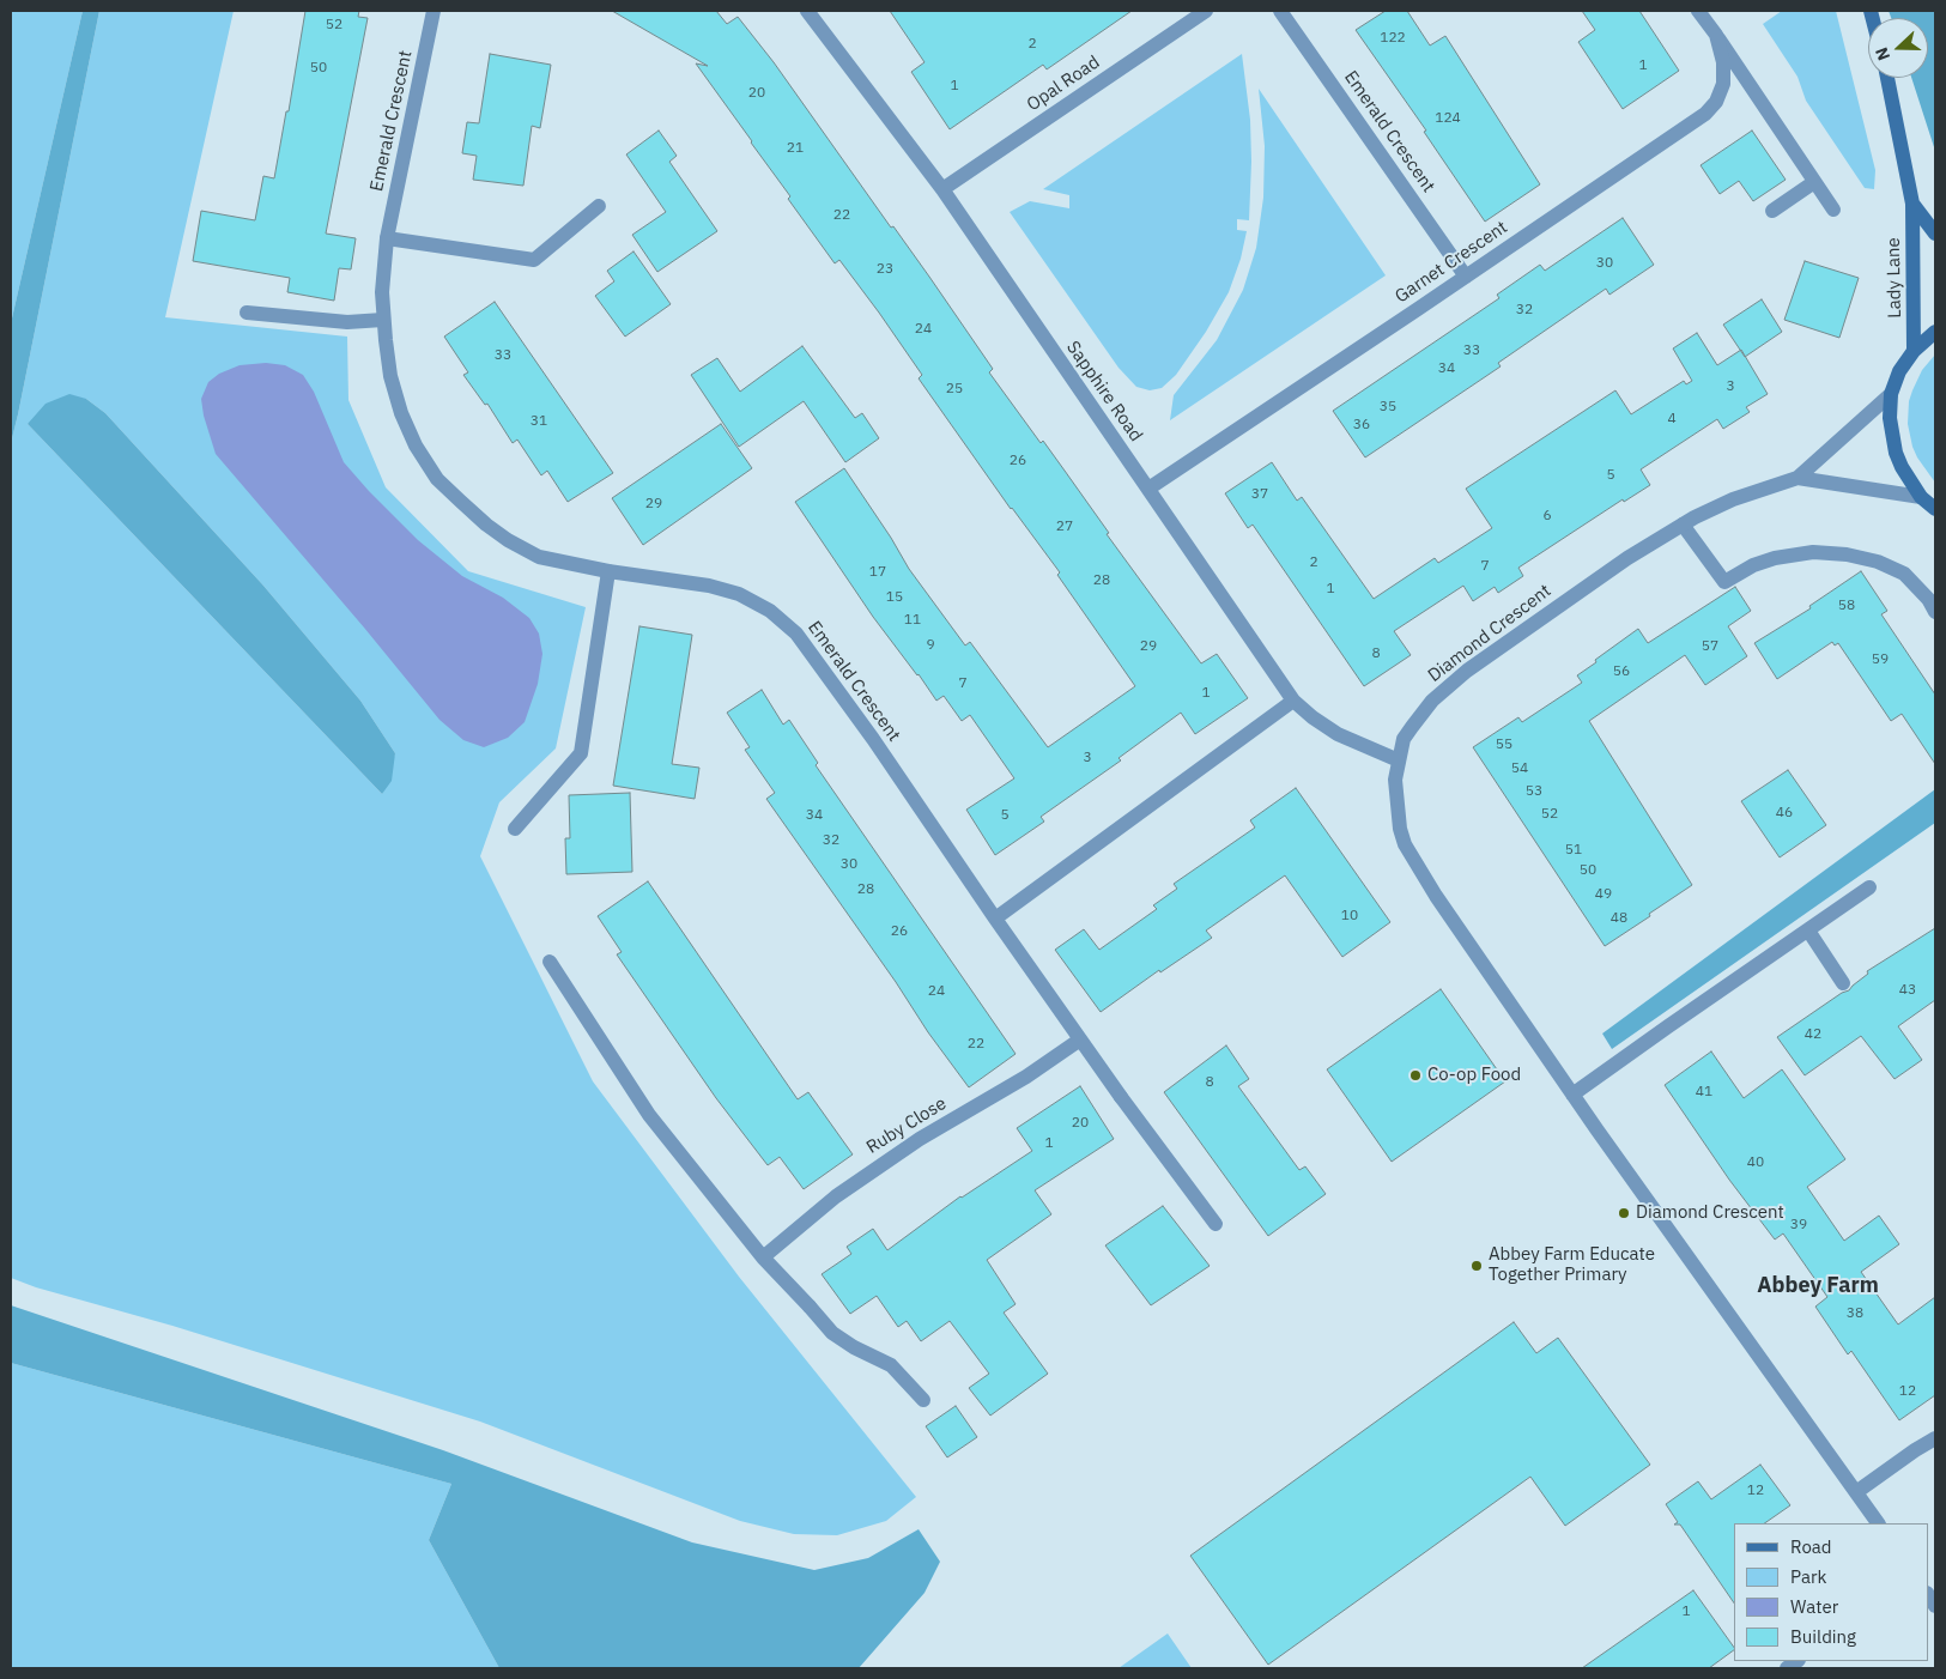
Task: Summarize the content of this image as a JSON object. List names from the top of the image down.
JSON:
{
  "streets": {
    "main road": ["Lady Lane"],
    "street": [
      "Opal Road",
      "Emerald Crescent",
      "Garnet Crescent",
      "Sapphire Road",
      "Diamond Crescent",
      "Ruby Close"
    ]
  },
  "crossings": [
    ["Opal Road", "Sapphire Road"],
    ["Emerald Crescent", "Garnet Crescent"],
    ["Emerald Crescent", "Ruby Close"],
    ["Garnet Crescent", "Sapphire Road"],
    ["Sapphire Road", "Diamond Crescent"]
  ],
  "districts": ["Abbey Farm"],
  "places": ["Co-op Food", "Diamond Crescent", "Abbey Farm Educate Together Primary"],
  "house_numbers": [
    "52",
    "122",
    "2",
    "1",
    "50",
    "1",
    "20",
    "124",
    "21",
    "22",
    "30",
    "23",
    "32",
    "24",
    "33",
    "33",
    "34",
    "3",
    "25",
    "35",
    "4",
    "31",
    "36",
    "26",
    "5",
    "37",
    "29",
    "6",
    "27",
    "2",
    "7",
    "17",
    "28",
    "1",
    "15",
    "58",
    "11",
    "9",
    "29",
    "57",
    "8",
    "59",
    "56",
    "7",
    "1",
    "55",
    "3",
    "54",
    "53",
    "46",
    "52",
    "34",
    "5",
    "32",
    "51",
    "30",
    "50",
    "28",
    "49",
    "10",
    "48",
    "26",
    "43",
    "24",
    "42",
    "22",
    "8",
    "41",
    "20",
    "1",
    "40",
    "39",
    "38",
    "12",
    "12",
    "1"
  ],
  "legend": [
    "Road",
    "Park",
    "Water",
    "Building"
  ],
  "north": "left"
}
